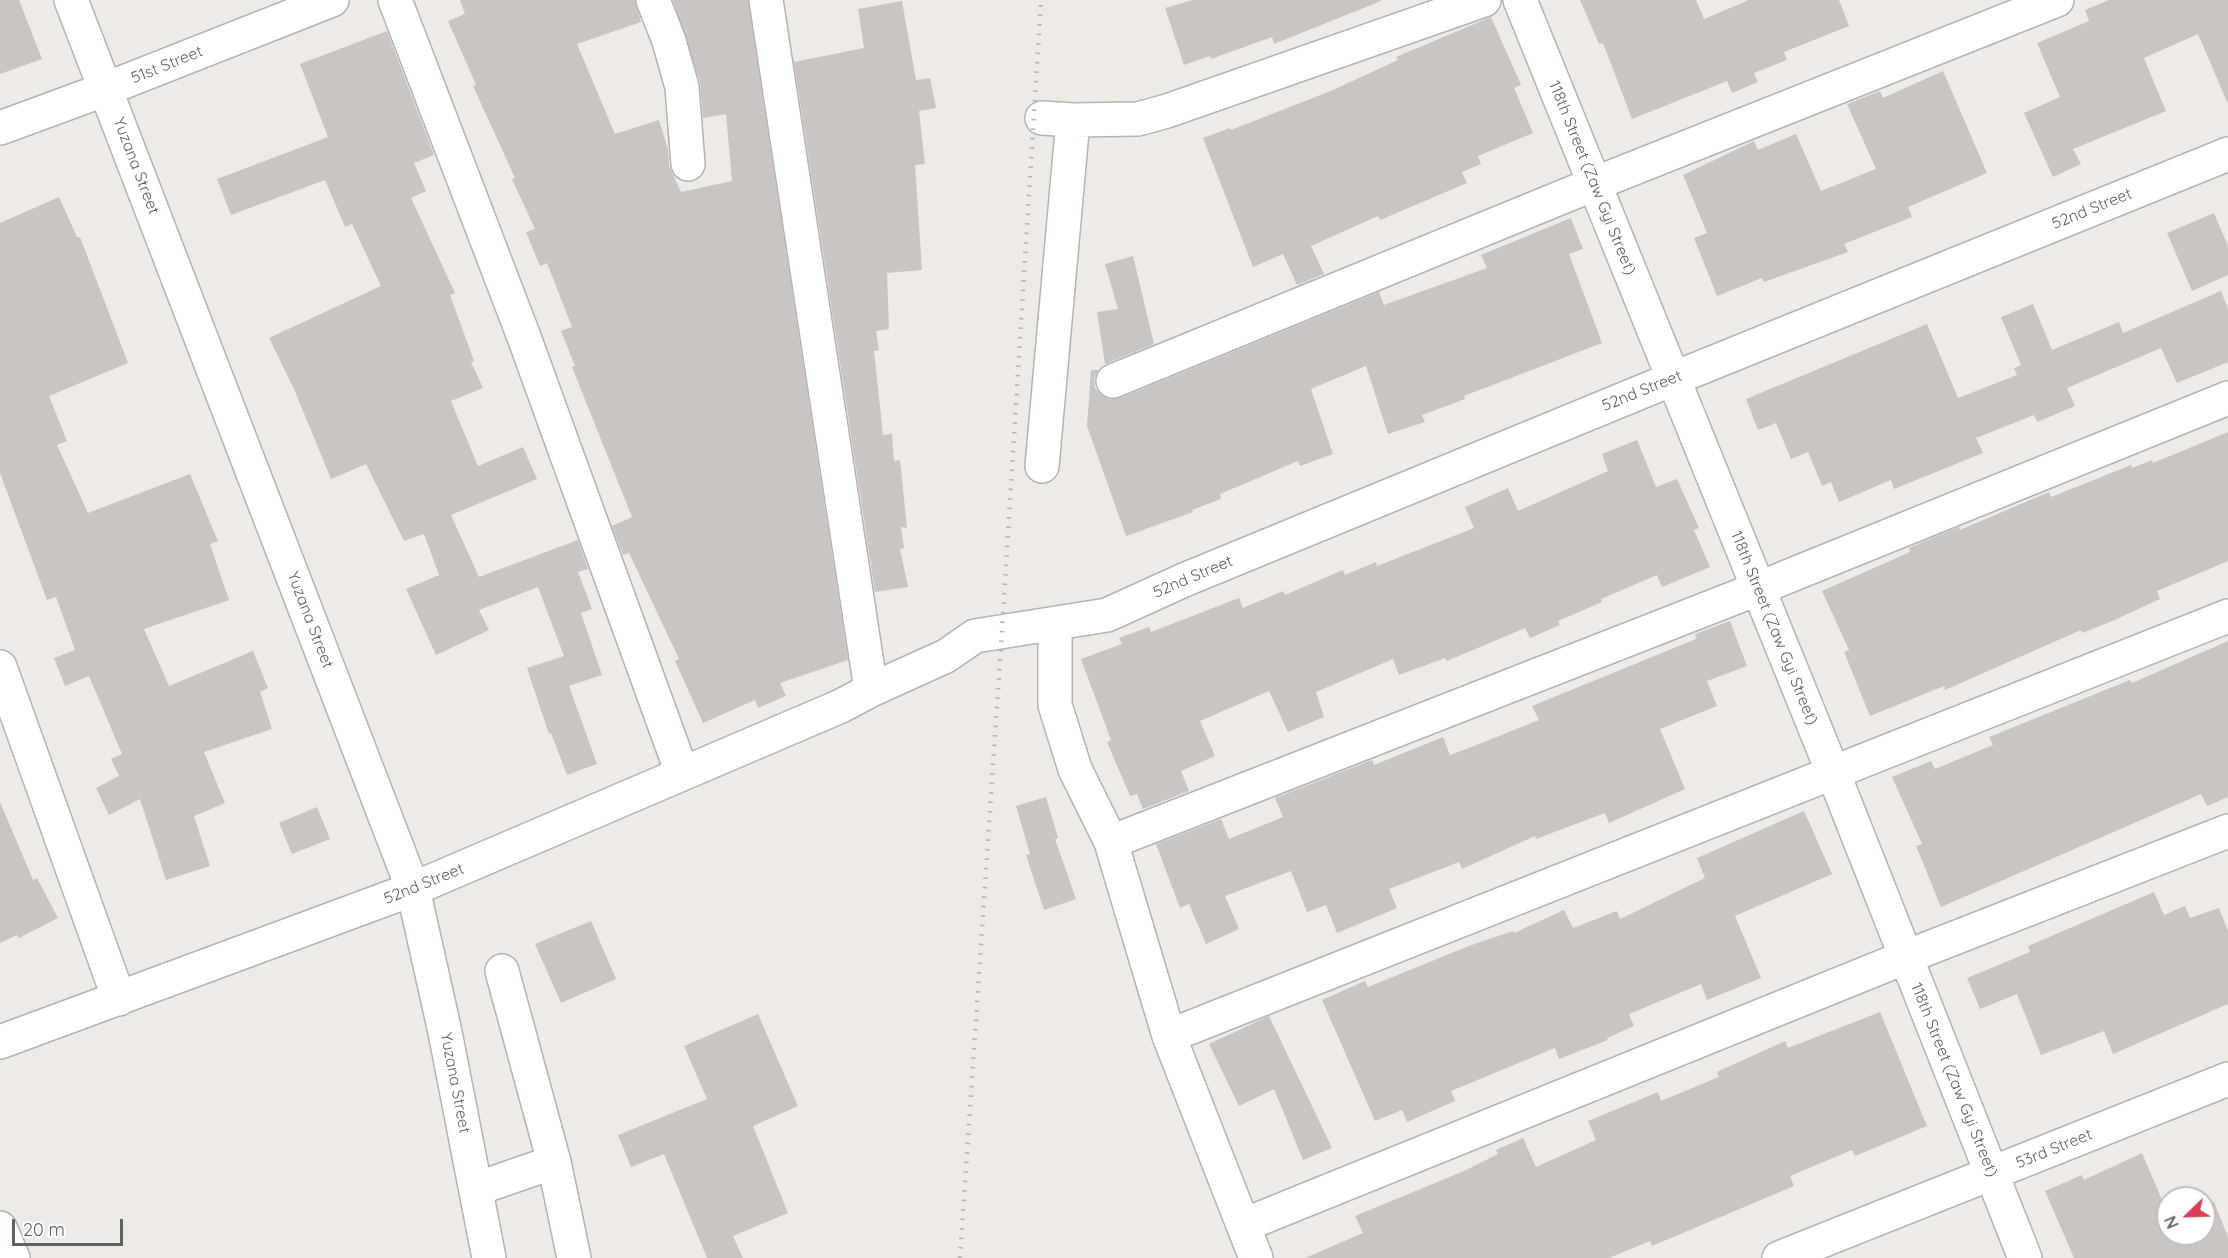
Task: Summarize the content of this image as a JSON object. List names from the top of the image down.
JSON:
{
  "streets": {
    "street": [
      "51st Street",
      "Yuzana Street",
      "118th Street (Zaw Gyi Street)",
      "52nd Street",
      "53rd Street"
    ]
  },
  "crossings": [
    ["51st Street", "Yuzana Street"],
    ["Yuzana Street", "52nd Street"],
    ["118th Street (Zaw Gyi Street)", "52nd Street"],
    ["118th Street (Zaw Gyi Street)", "53rd Street"]
  ],
  "scale_bar": "20 m",
  "north": "bottom left"
}
